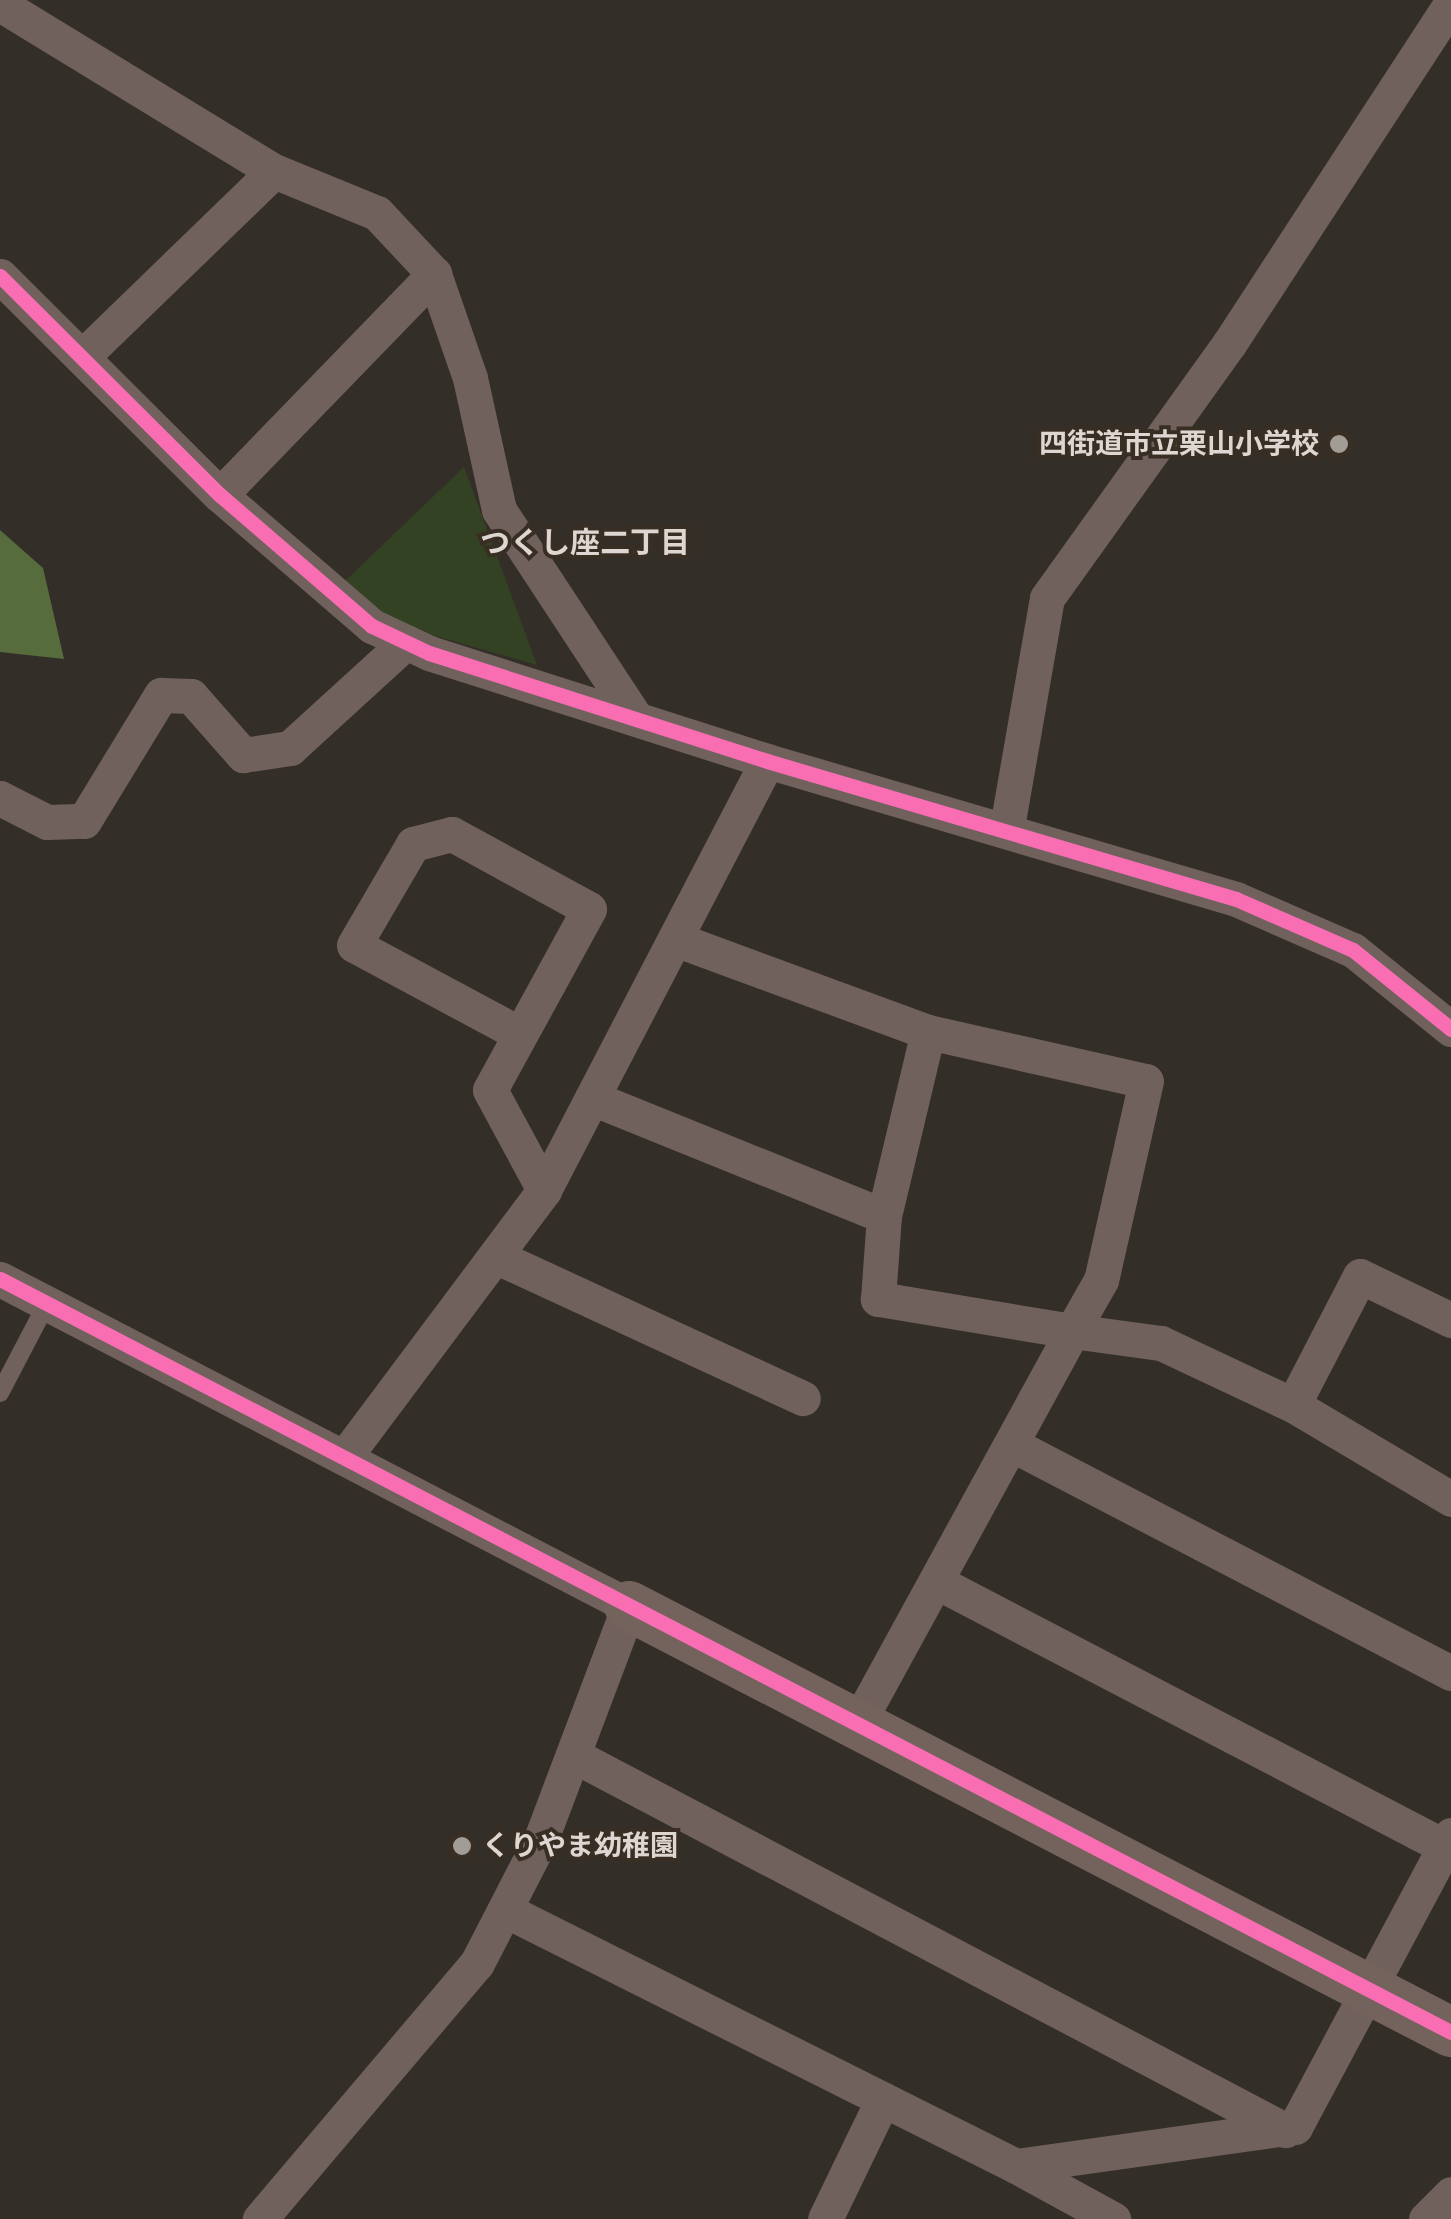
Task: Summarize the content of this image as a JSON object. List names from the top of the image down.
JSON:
{
  "districts": ["つくし座二丁目"],
  "places": ["四街道市立栗山小学校", "くりやま幼稚園"]
}
